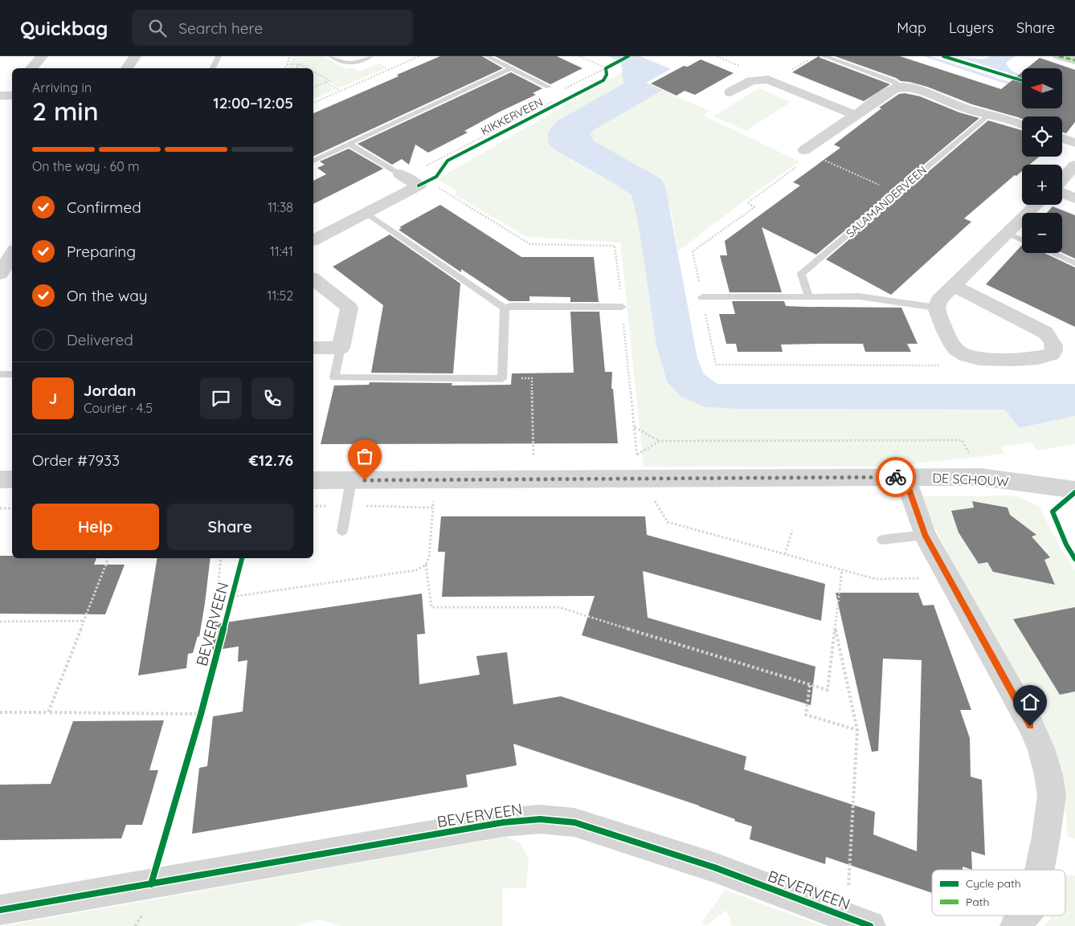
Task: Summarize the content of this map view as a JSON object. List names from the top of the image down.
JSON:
{
  "streets": {
    "street": ["DE SCHOUW", "BEVERVEEN"],
    "lane": ["KIKKERVEEN", "SALAMANDERVEEN"]
  },
  "legend": ["Cycle path", "Path"],
  "north": "left",
  "page": {
    "header": "Quickbag",
    "search": "Search here",
    "nav": ["Map", "Layers", "Share"],
    "map_buttons": ["+", "−"],
    "heading": ["2 min", "Arriving in", "12:00–12:05"],
    "panel": [
      "Jordan",
      "Courier · 4.5",
      "Order #7933",
      "€12.76"
    ],
    "bar": "On the way · 60 m",
    "list": [
      ["Confirmed", "11:38"],
      ["Preparing", "11:41"],
      ["On the way", "11:52"],
      "Delivered"
    ],
    "round": "J",
    "buttons": ["Help", "Share"]
  }
}
